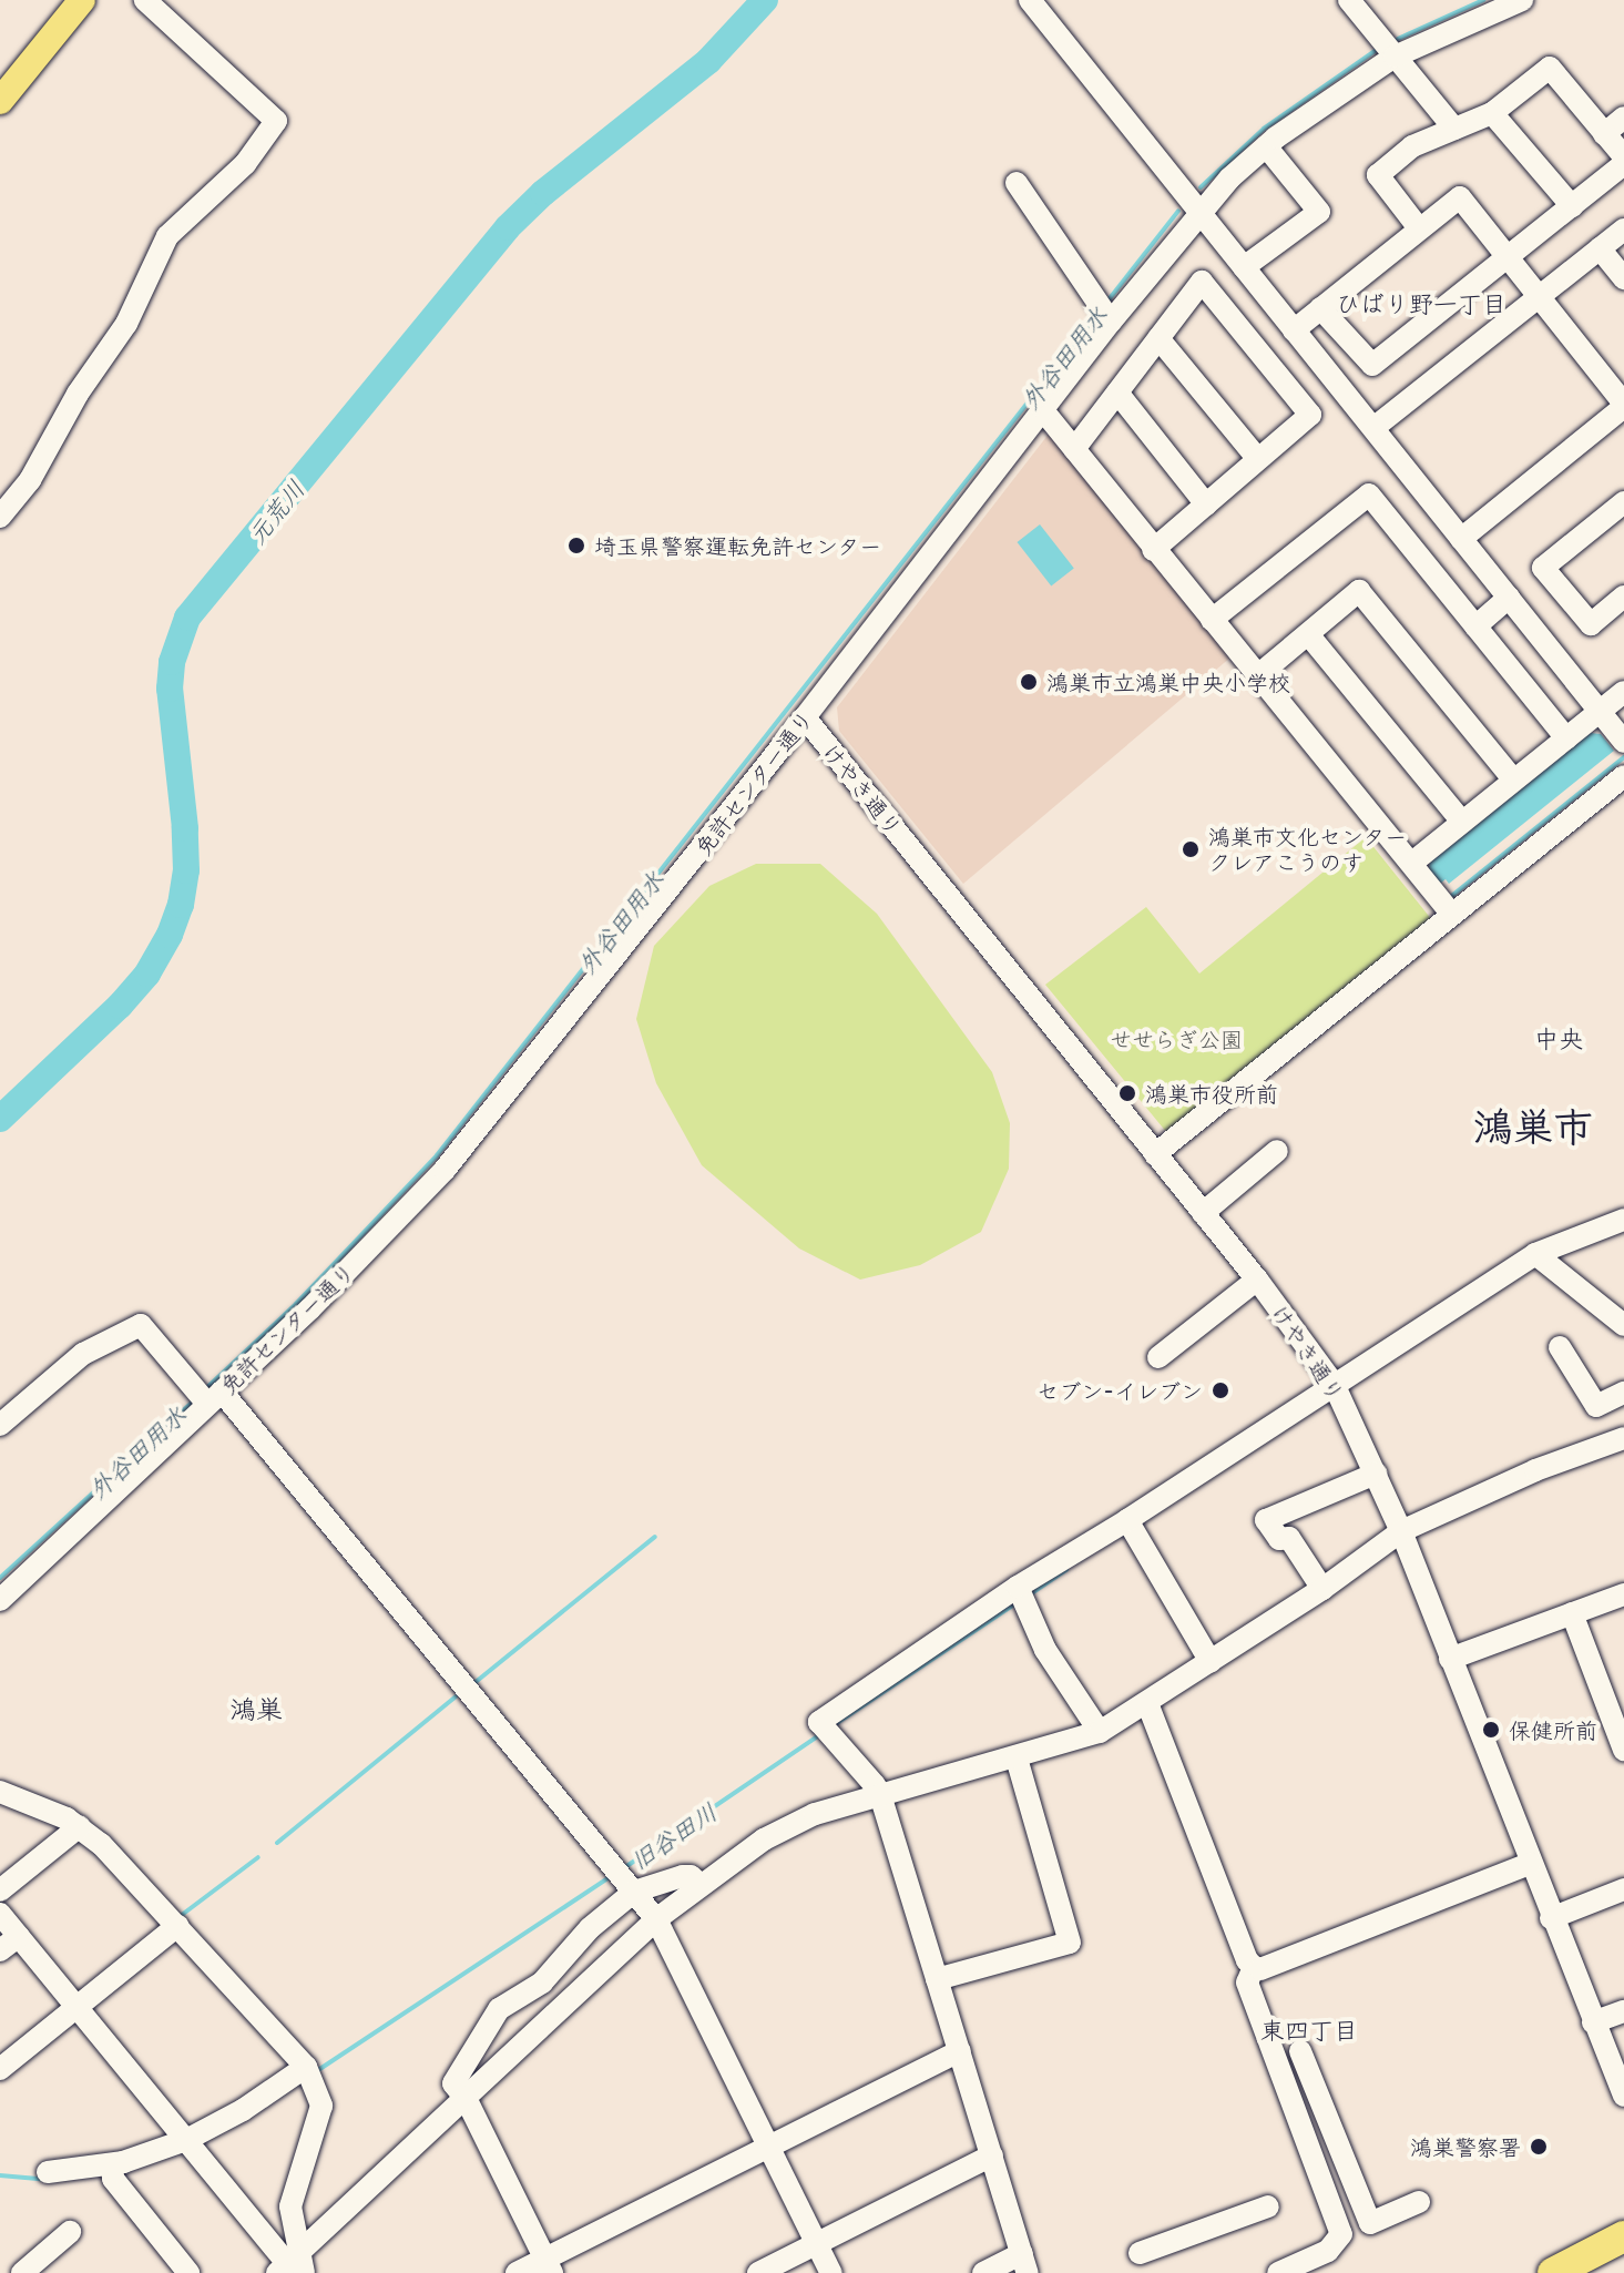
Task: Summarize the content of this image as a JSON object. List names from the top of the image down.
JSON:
{
  "streets": {
    "street": ["免許センター通り", "けやき通り"]
  },
  "crossings": [
    ["免許センター通り", "けやき通り"]
  ],
  "districts": [
    "ひばり野一丁目",
    "中央",
    "鴻巣市",
    "鴻巣",
    "東四丁目"
  ],
  "water": ["外谷田用水", "元荒川", "旧谷田川"],
  "parks": ["せせらぎ公園"],
  "places": [
    "埼玉県警察運転免許センター",
    "鴻巣市立鴻巣中央小学校",
    "鴻巣市文化センター クレアこうのす",
    "鴻巣市役所前",
    "セブン-イレブン",
    "保健所前",
    "鴻巣警察署"
  ]
}
